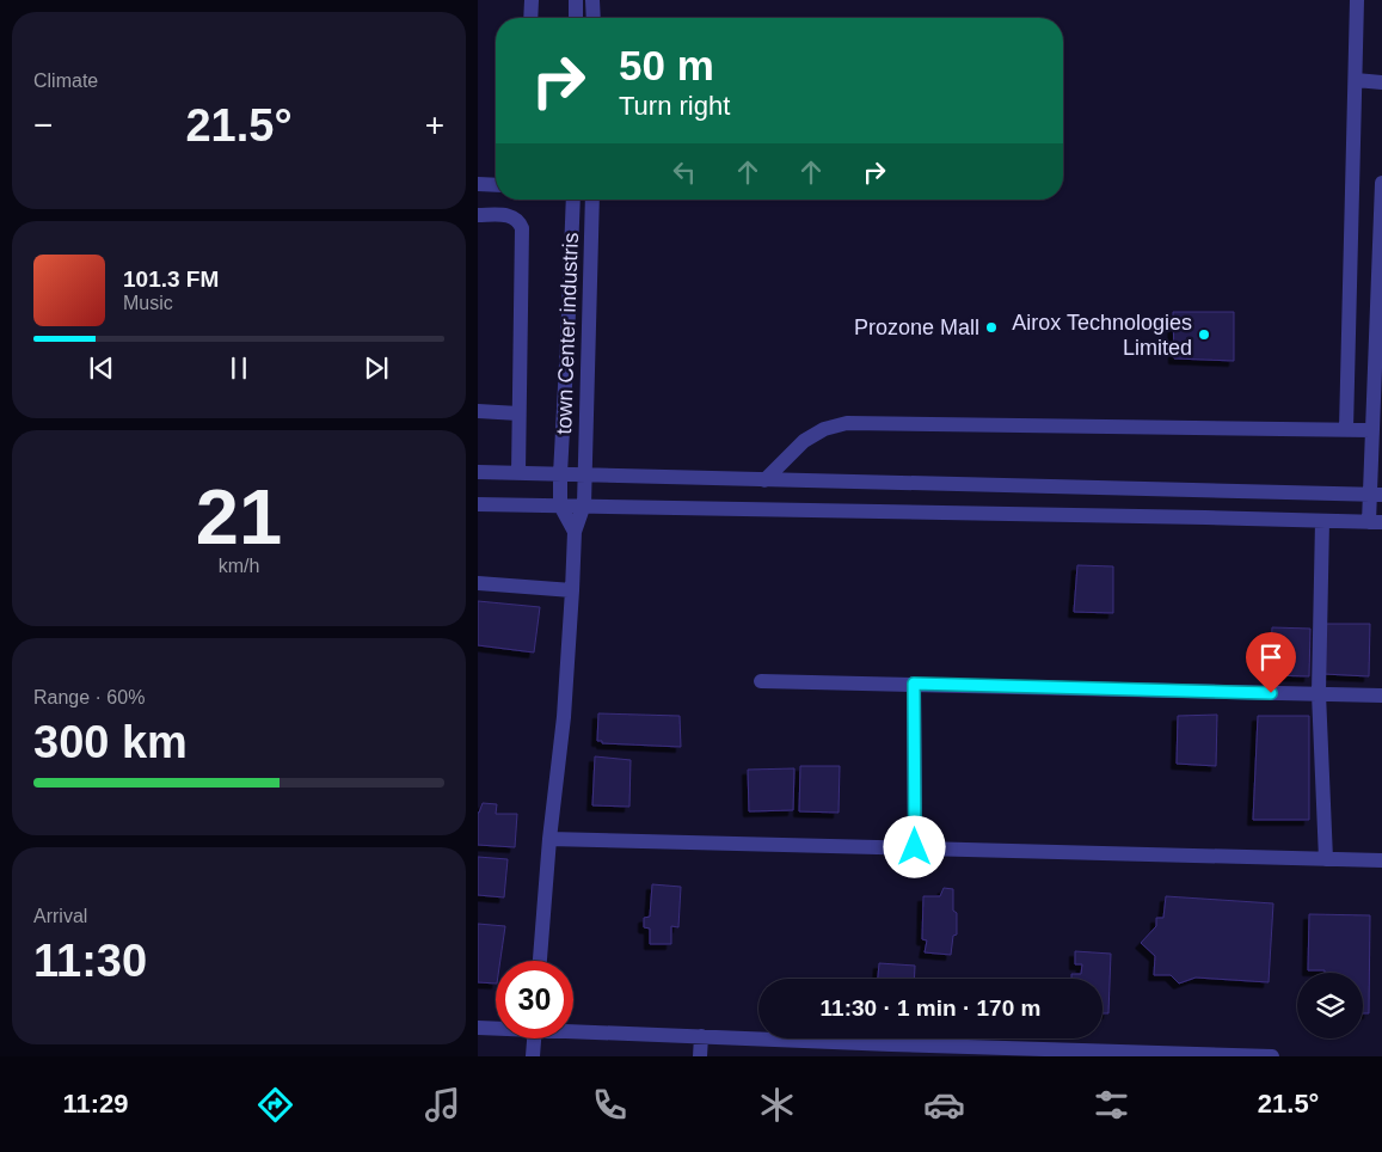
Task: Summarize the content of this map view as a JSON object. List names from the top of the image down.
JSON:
{
  "streets": {
    "street": ["town Center industris"]
  },
  "places": ["Prozone Mall", "Airox Technologies Limited"],
  "page": {
    "tile": [
      "Climate",
      ["21", "km/h"],
      ["Range · 60%", "300 km"],
      ["Arrival", "11:30"]
    ],
    "turn": ["50 m", "Turn right"],
    "heat": ["−", "21.5°", "+"],
    "song": ["101.3 FM", "Music"],
    "limit": "30",
    "trip": "11:30 · 1 min · 170 m",
    "tabs": ["11:29", "21.5°"]
  }
}
